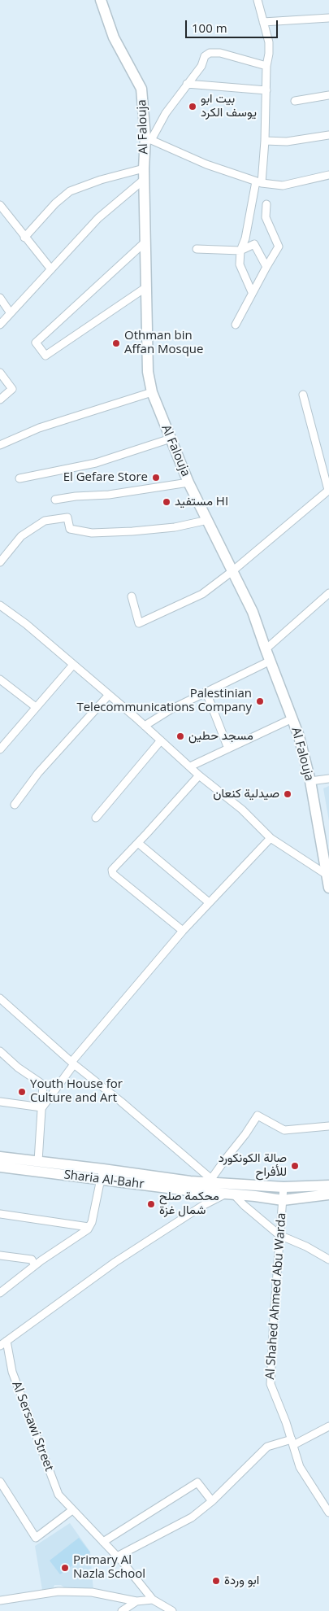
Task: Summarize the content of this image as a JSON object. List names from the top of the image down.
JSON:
{
  "streets": {
    "main road": ["Al Falouja", "Sharia Al-Bahr"],
    "street": ["Al Shahed Ahmed Abu Warda", "Al Sersawi Street"]
  },
  "crossings": [
    ["Sharia Al-Bahr", "Al Shahed Ahmed Abu Warda"]
  ],
  "places": [
    "بيت ابو يوسف الكرد",
    "Othman bin Affan Mosque",
    "El Gefare Store",
    "مستفيد HI",
    "Palestinian Telecommunications Company",
    "مسجد حطين",
    "صيدلية كنعان",
    "Youth House for Culture and Art",
    "صالة الكونكورد للأفراح",
    "محكمة صلح شمال غزة",
    "Primary Al Nazla School",
    "ابو وردة"
  ],
  "scale_bar": "100 m"
}
